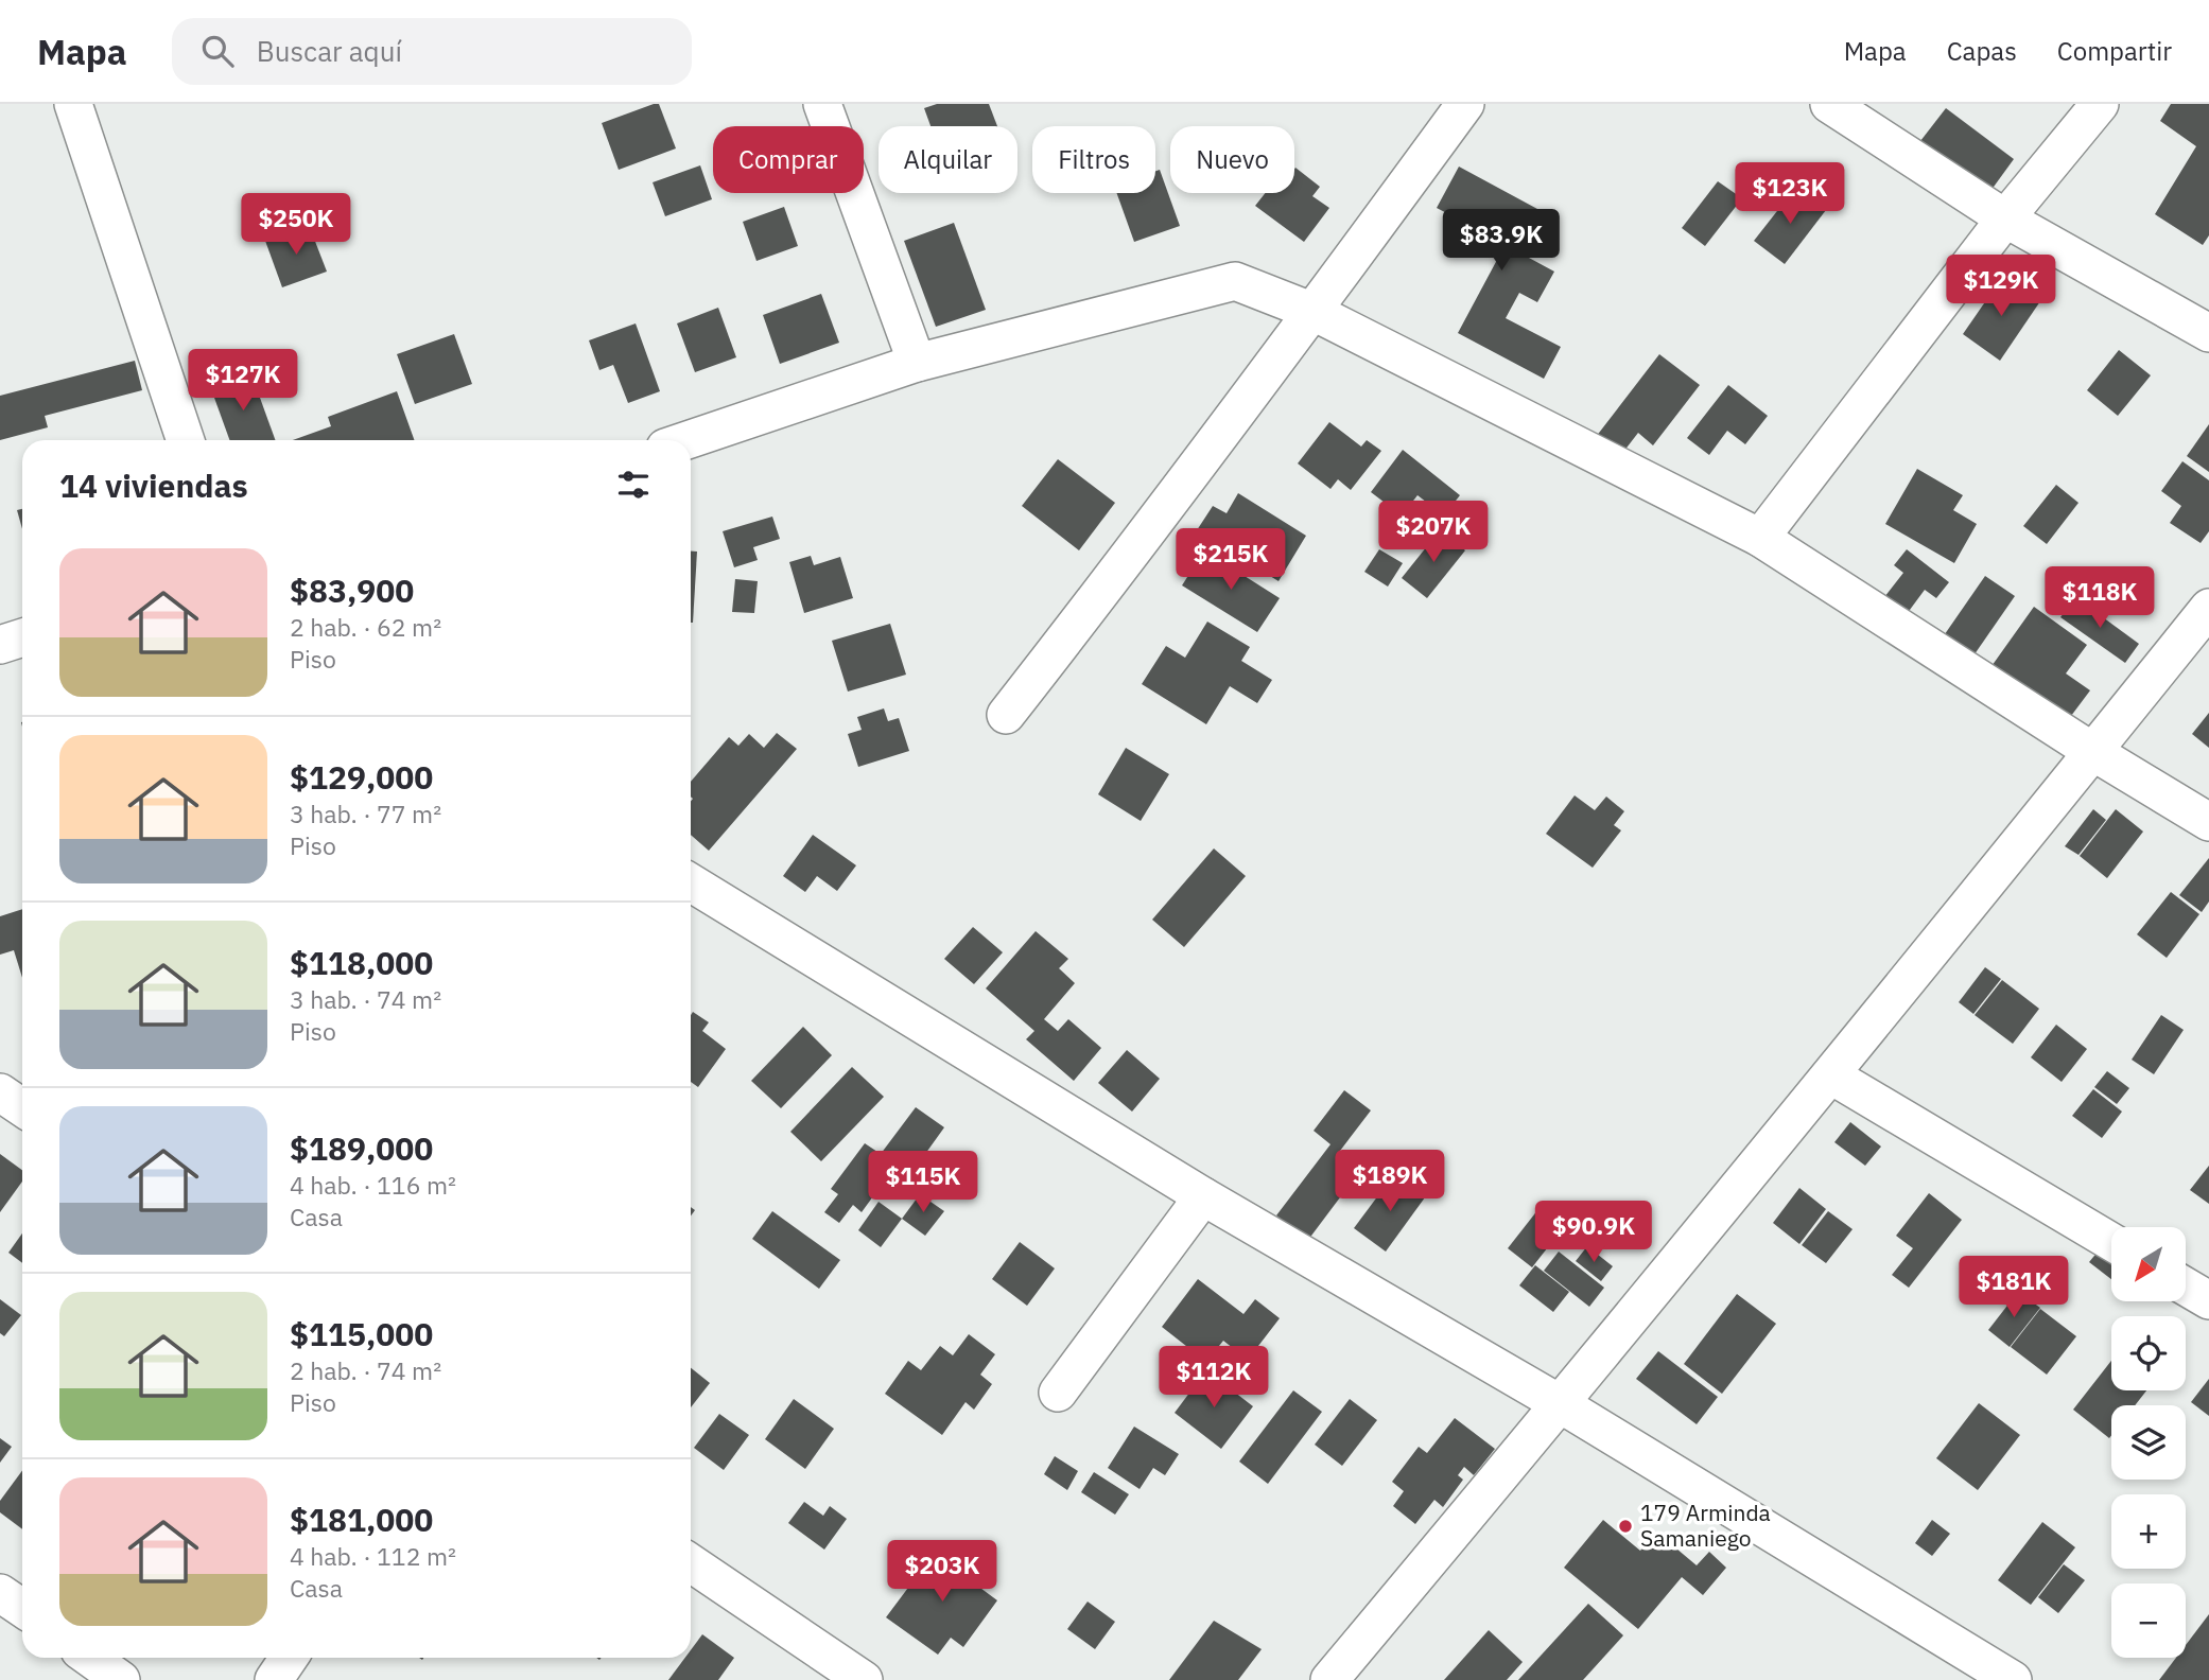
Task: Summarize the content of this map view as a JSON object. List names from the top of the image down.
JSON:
{
  "places": ["179 Arminda Samaniego"],
  "north": "bottom left",
  "page": {
    "header": "Mapa",
    "search": "Buscar aquí",
    "nav": ["Mapa", "Capas", "Compartir"],
    "chip": [
      "Comprar",
      "Alquilar",
      "Filtros",
      "Nuevo"
    ],
    "price": [
      "$123K",
      "$250K",
      "$83.9K",
      "$129K",
      "$127K",
      "$207K",
      "$215K",
      "$118K",
      "$189K",
      "$115K",
      "$90.9K",
      "$181K",
      "$112K",
      "$203K"
    ],
    "heading": "14 viviendas",
    "list": [
      {
        "name": "$83,900",
        "note": "2 hab. · 62 m² · Piso"
      },
      {
        "name": "$129,000",
        "note": "3 hab. · 77 m² · Piso"
      },
      {
        "name": "$118,000",
        "note": "3 hab. · 74 m² · Piso"
      },
      {
        "name": "$189,000",
        "note": "4 hab. · 116 m² · Casa"
      },
      {
        "name": "$115,000",
        "note": "2 hab. · 74 m² · Piso"
      },
      {
        "name": "$181,000",
        "note": "4 hab. · 112 m² · Casa"
      }
    ],
    "map_buttons": ["+", "−"]
  }
}
